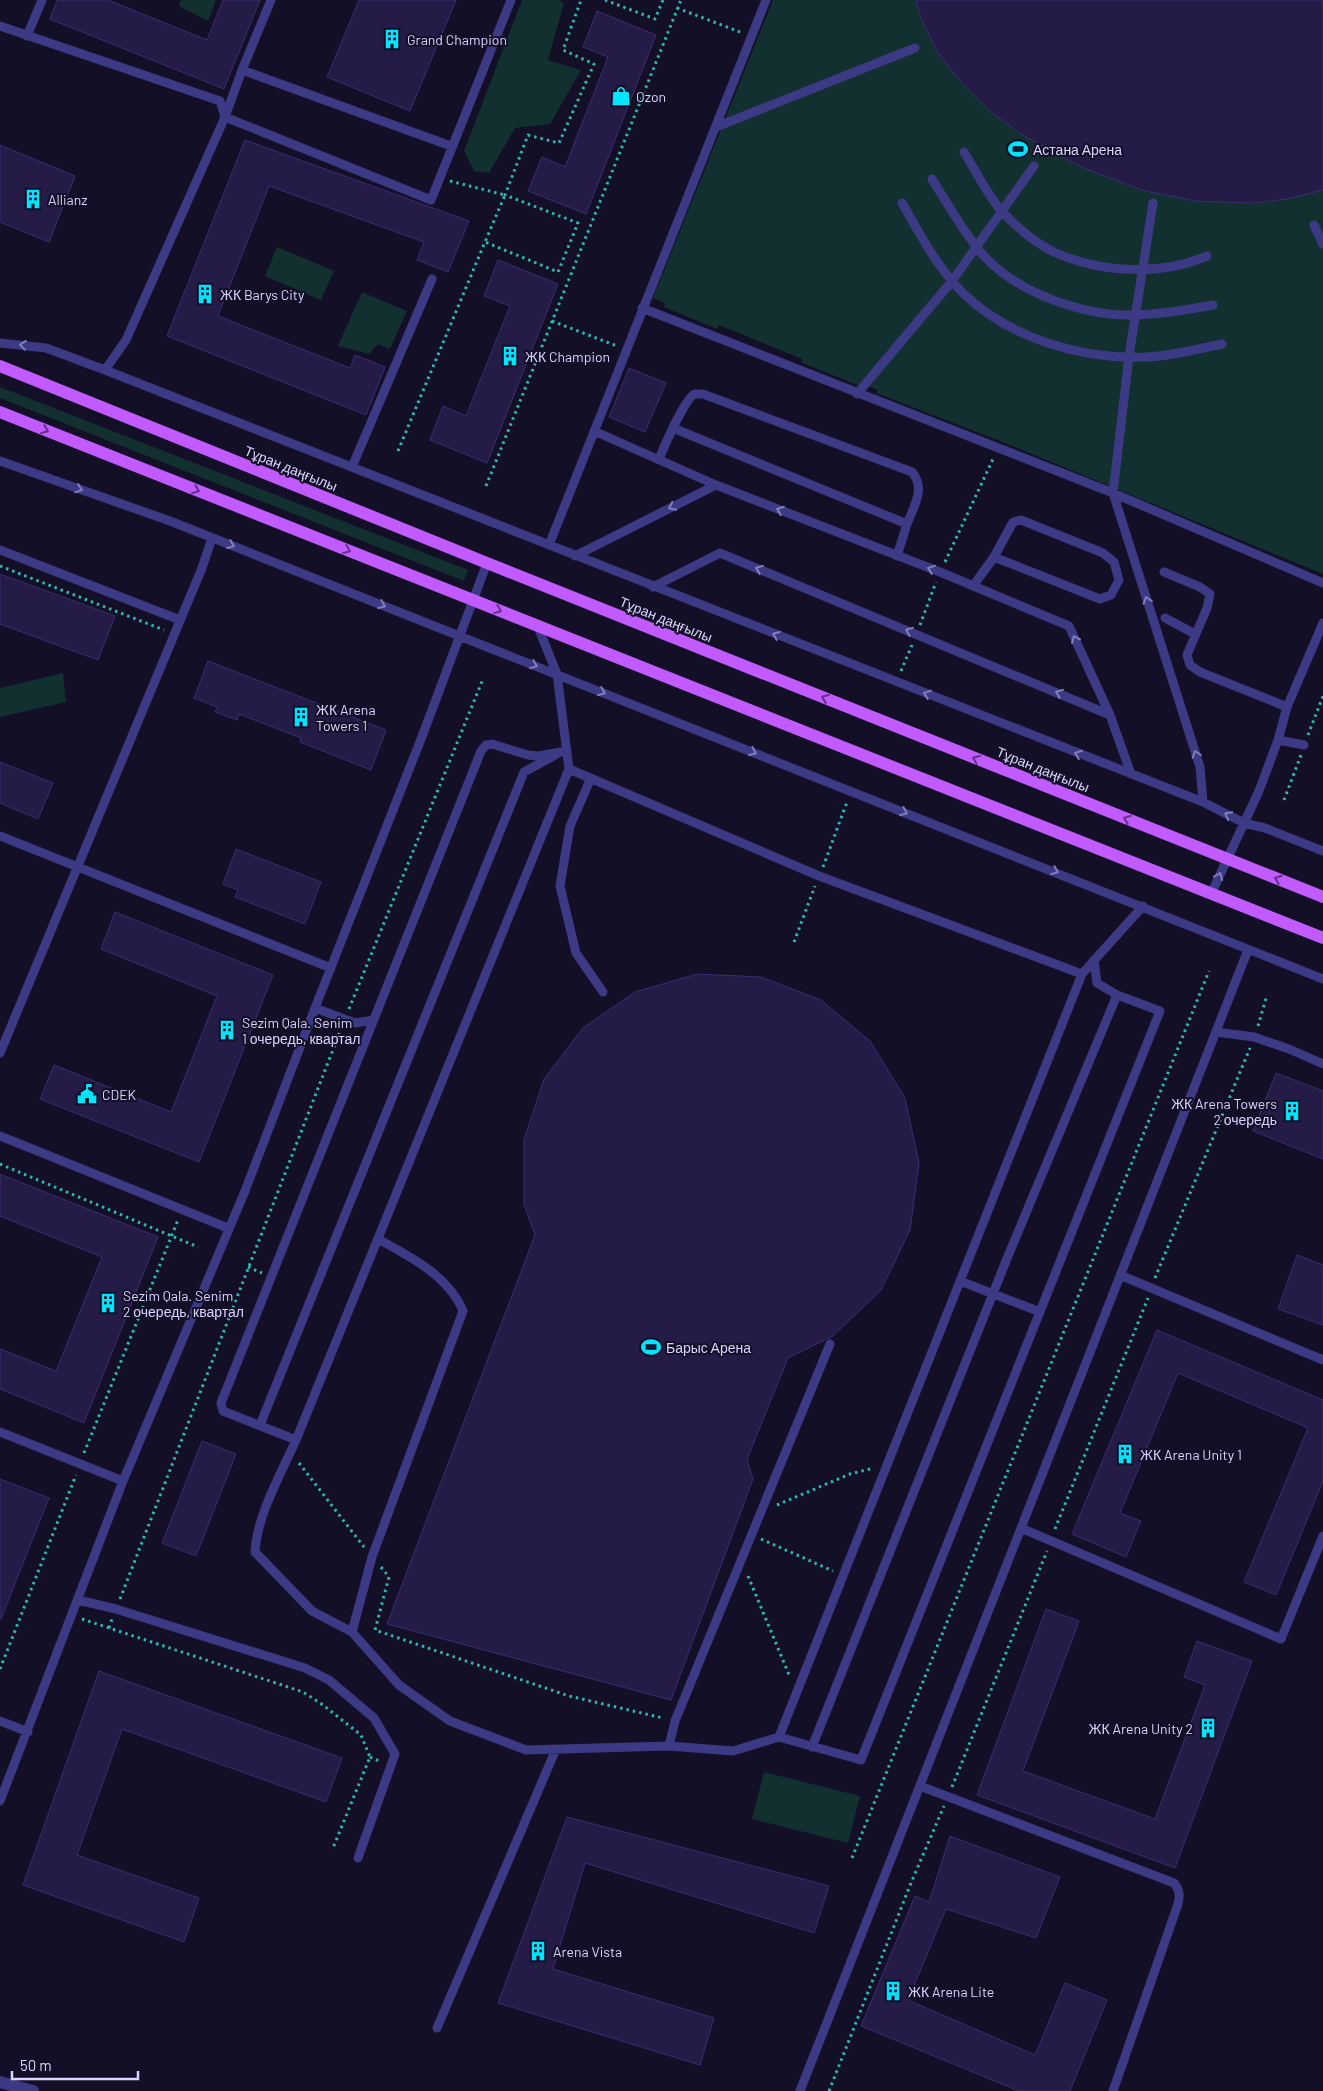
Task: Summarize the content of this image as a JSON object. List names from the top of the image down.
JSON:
{
  "streets": {
    "main road": ["Тұран даңғылы"]
  },
  "places": {
    "building": [
      "Grand Champion",
      "Allianz",
      "ЖК Barys City",
      "ЖК Champion",
      "ЖК Arena Towers 1",
      "Sezim Qala. Senim 1 очередь, квартал",
      "ЖК Arena Towers 2 очередь",
      "Sezim Qala. Senim 2 очередь, квартал",
      "ЖК Arena Unity 1",
      "ЖК Arena Unity 2",
      "Arena Vista",
      "ЖК Arena Lite"
    ],
    "shop": ["Ozon"],
    "sports": ["Астана Арена", "Барыс Арена"],
    "public building": ["CDEK"]
  },
  "scale_bar": "50 m"
}
